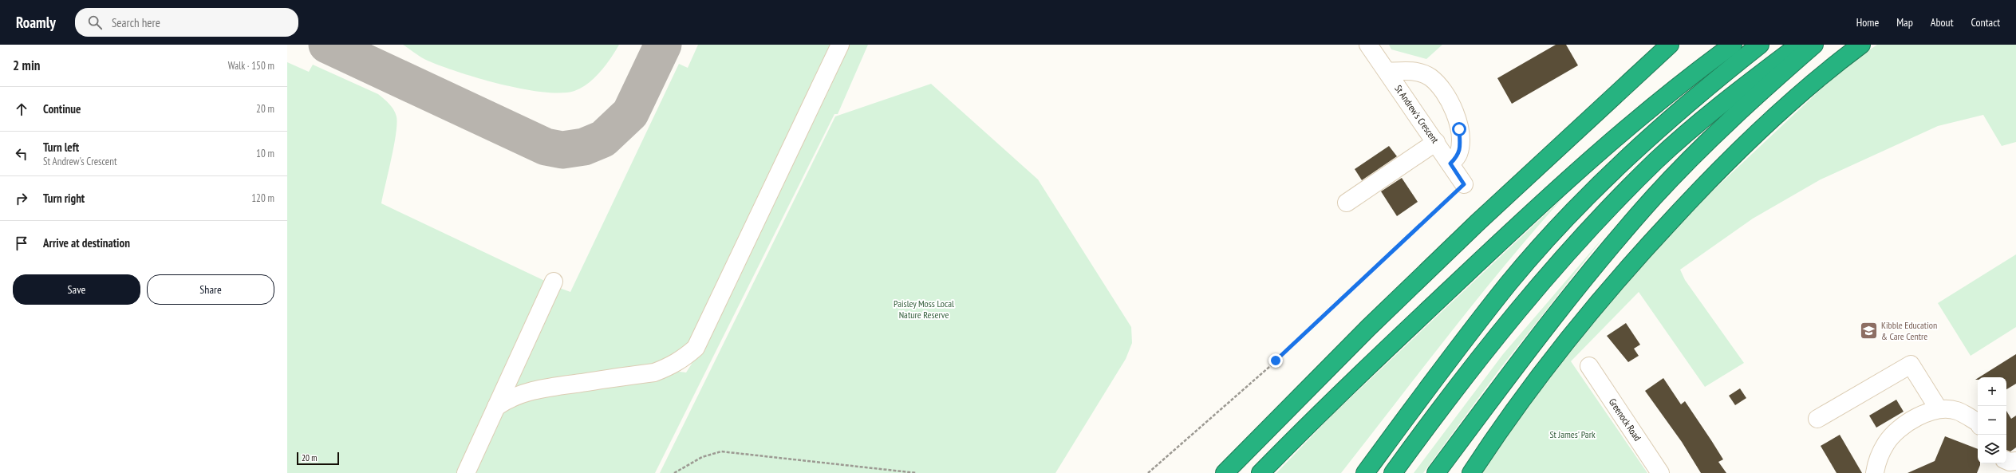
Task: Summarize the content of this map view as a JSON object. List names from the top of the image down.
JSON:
{
  "streets": {
    "street": ["St Andrew's Crescent", "Greenock Road"]
  },
  "parks": ["Paisley Moss Local Nature Reserve", "St James' Park"],
  "places": {
    "school or university": ["Kibble Education & Care Centre"]
  },
  "scale_bar": "20 m",
  "page": {
    "header": "Roamly",
    "search": "Search here",
    "nav": [
      "Home",
      "Map",
      "About",
      "Contact"
    ],
    "heading": ["2 min", "Walk · 150 m"],
    "list": [
      ["Continue", "20 m"],
      ["Turn left", "St Andrew's Crescent", "10 m"],
      ["Turn right", "120 m"],
      "Arrive at destination"
    ],
    "buttons": ["Save", "Share"],
    "map_buttons": ["+", "−"],
    "scale": "20 m"
  }
}
